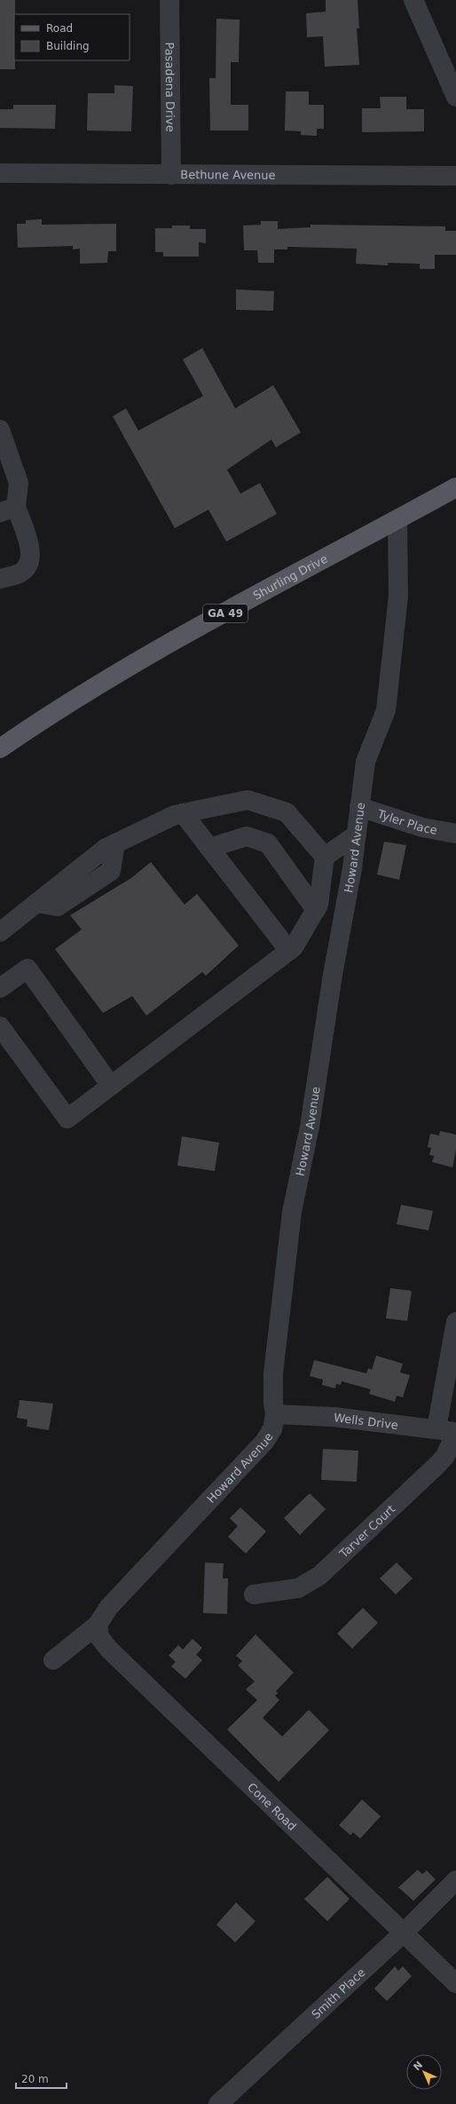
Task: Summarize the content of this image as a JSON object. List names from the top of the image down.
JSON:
{
  "streets": {
    "main road": ["Shurling Drive", "GA 49"],
    "street": [
      "Pasadena Drive",
      "Bethune Avenue",
      "Tyler Place",
      "Howard Avenue",
      "Wells Drive",
      "Tarver Court",
      "Cone Road",
      "Smith Place"
    ]
  },
  "crossings": [
    ["Pasadena Drive", "Bethune Avenue"],
    ["Shurling Drive", "Howard Avenue"],
    ["Tyler Place", "Howard Avenue"],
    ["Howard Avenue", "Wells Drive"],
    ["Howard Avenue", "Cone Road"],
    ["Wells Drive", "Tarver Court"],
    ["Cone Road", "Smith Place"]
  ],
  "legend": ["Road", "Building"],
  "scale_bar": "20 m",
  "north": "top left"
}
